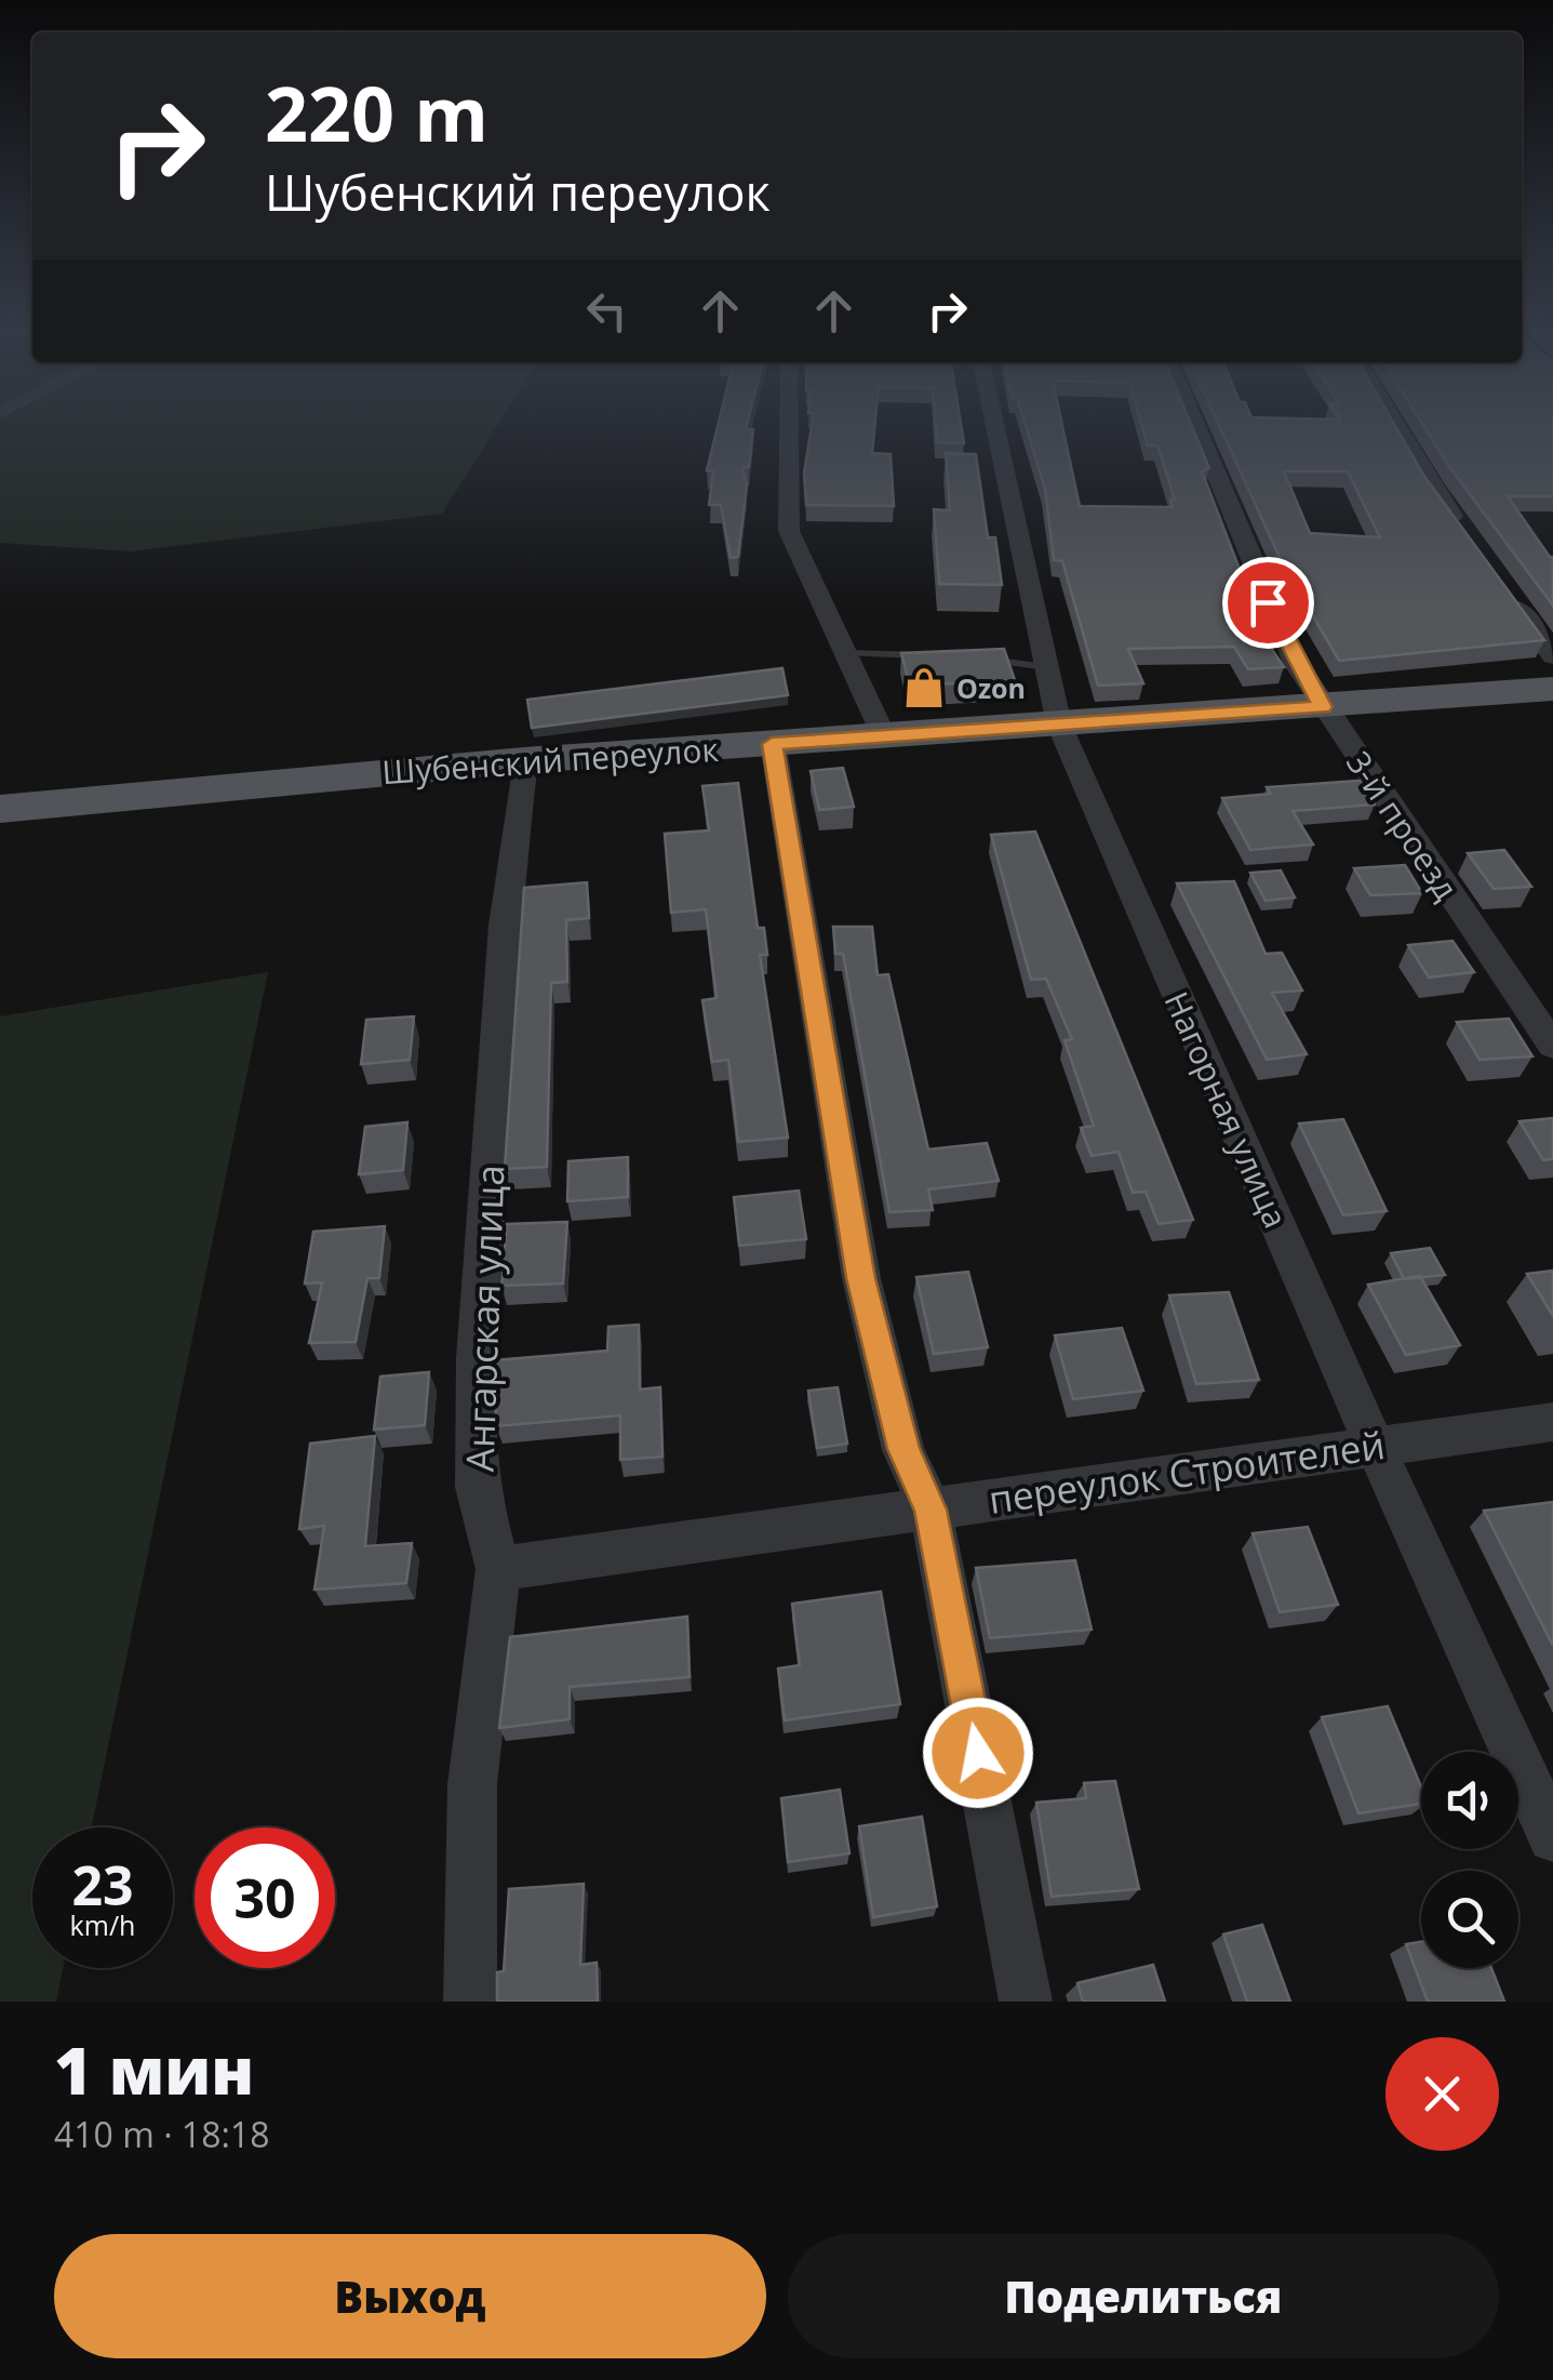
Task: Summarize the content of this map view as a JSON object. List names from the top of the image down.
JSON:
{
  "streets": {
    "main road": ["Шубенский переулок"],
    "street": [
      "3-й проезд",
      "Нагорная улица",
      "Ангарская улица",
      "переулок Строителей"
    ]
  },
  "crossings": [
    ["Шубенский переулок", "3-й проезд"],
    ["Шубенский переулок", "Нагорная улица"],
    ["Шубенский переулок", "Ангарская улица"],
    ["Нагорная улица", "переулок Строителей"],
    ["Ангарская улица", "переулок Строителей"]
  ],
  "places": {
    "shop": ["Ozon"]
  },
  "page": {
    "turn": ["220 m", "Шубенский переулок"],
    "speed": "23 km/h",
    "limit": "30",
    "heading": ["1 мин", "410 m · 18:18"],
    "buttons": ["Выход", "Поделиться"]
  }
}
